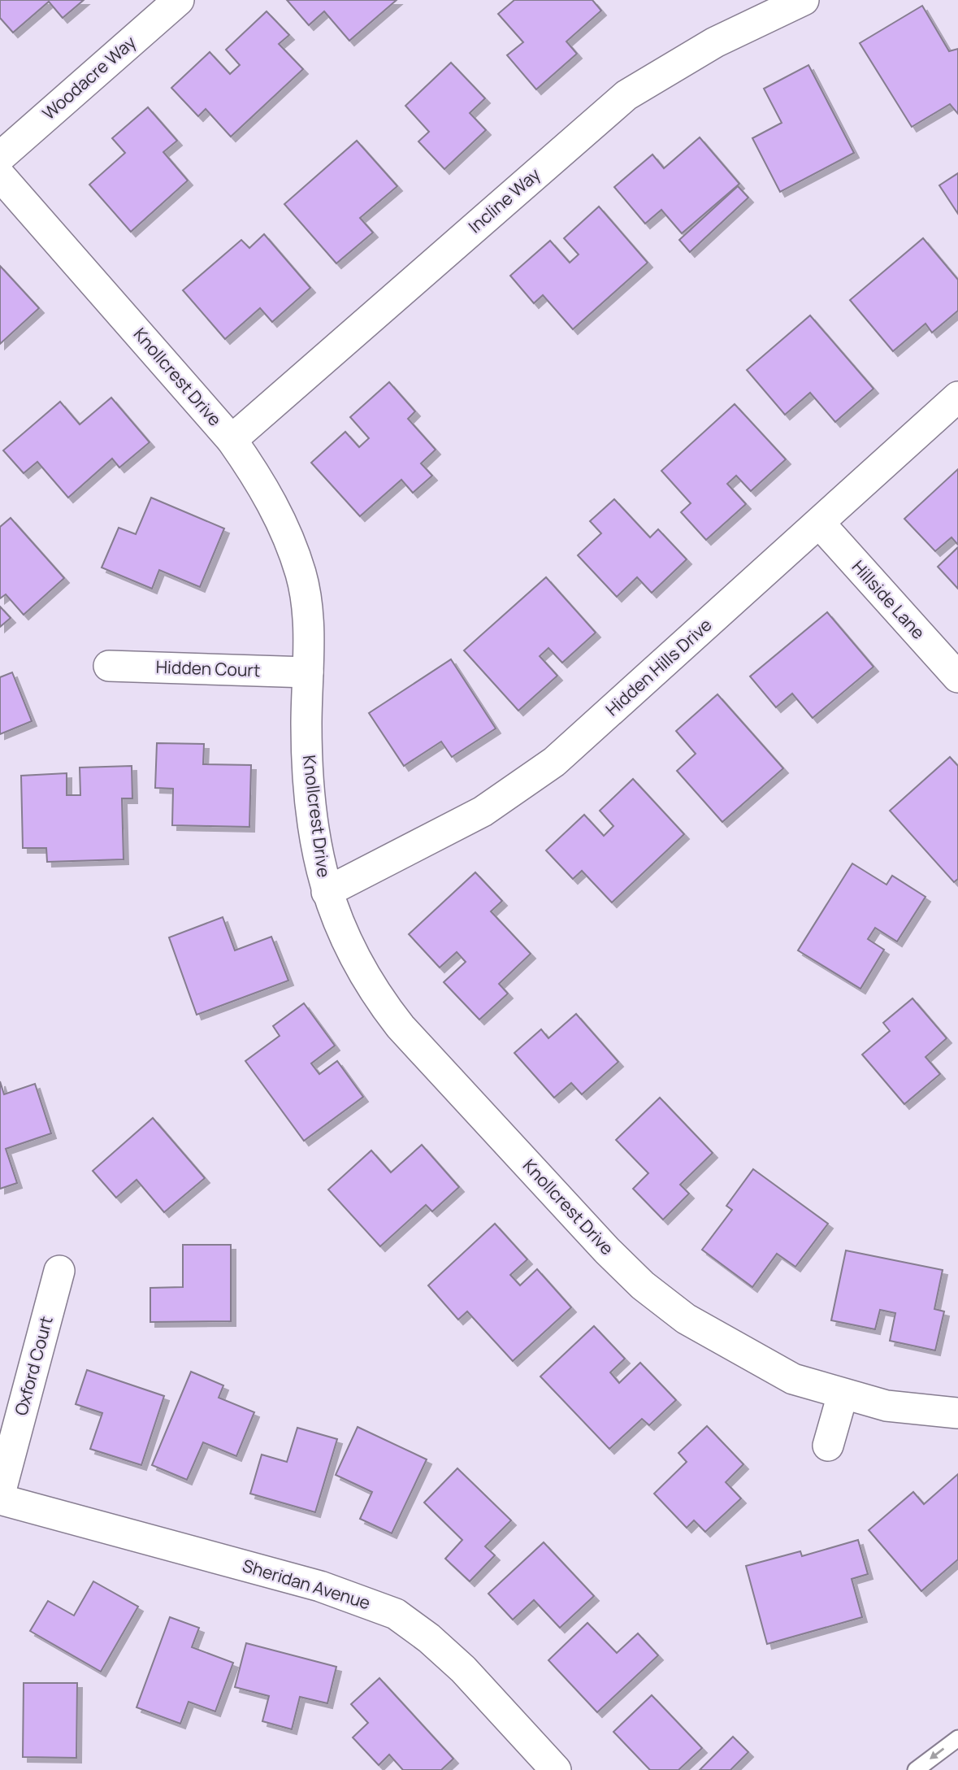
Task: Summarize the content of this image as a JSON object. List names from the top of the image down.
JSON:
{
  "streets": {
    "street": [
      "Woodacre Way",
      "Incline Way",
      "Knollcrest Drive",
      "Hillside Lane",
      "Hidden Hills Drive",
      "Hidden Court",
      "Oxford Court",
      "Sheridan Avenue"
    ]
  },
  "crossings": [
    ["Incline Way", "Knollcrest Drive"],
    ["Knollcrest Drive", "Hidden Hills Drive"],
    ["Knollcrest Drive", "Hidden Court"],
    ["Hillside Lane", "Hidden Hills Drive"]
  ]
}
